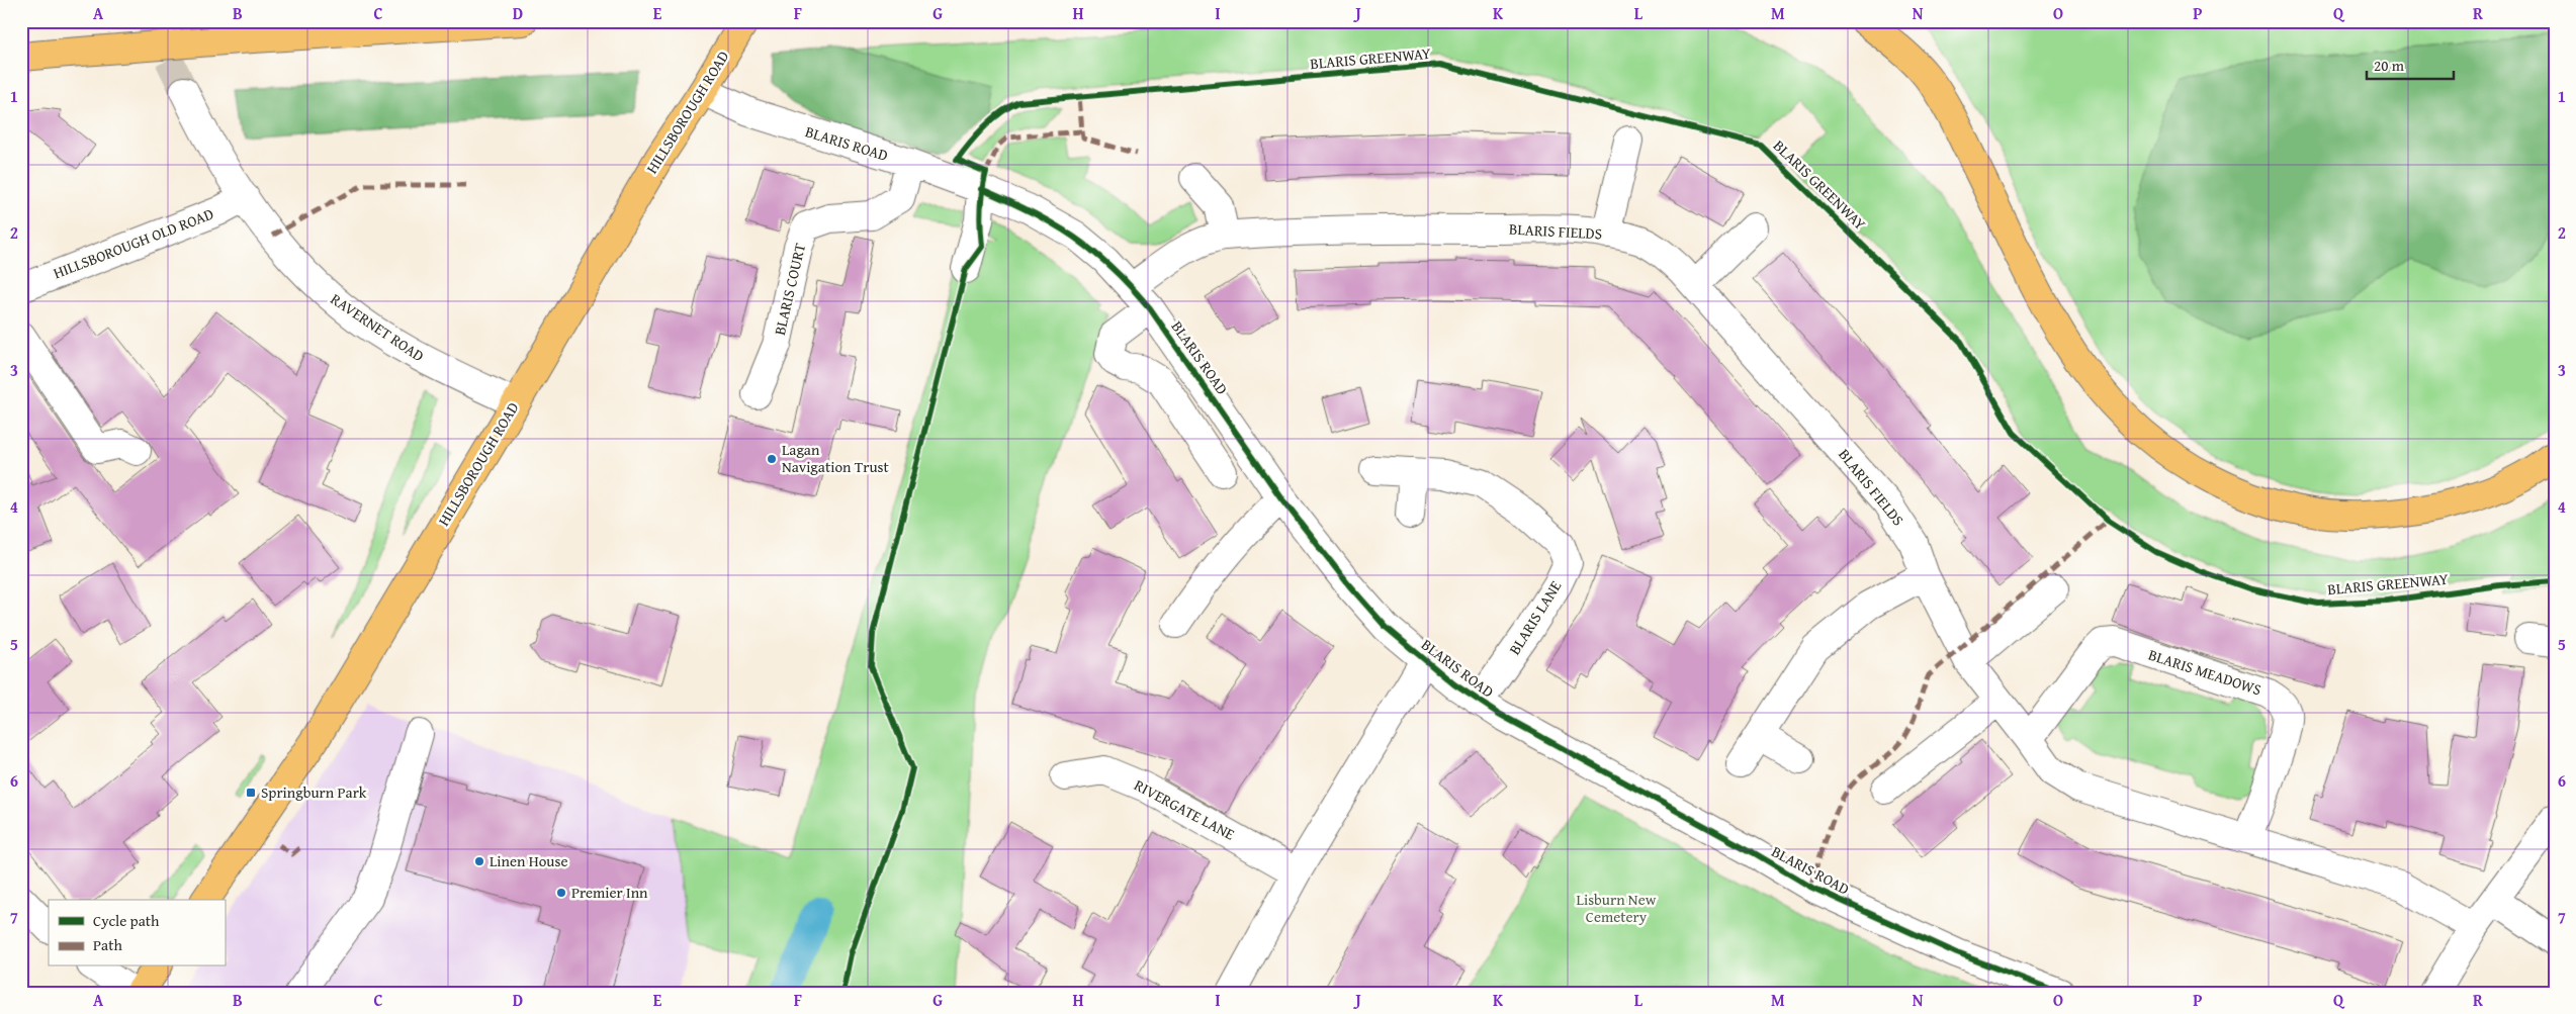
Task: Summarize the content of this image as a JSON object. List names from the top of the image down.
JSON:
{
  "streets": {
    "highway": ["HILLSBOROUGH ROAD"],
    "street": [
      "BLARIS ROAD",
      "BLARIS FIELDS",
      "HILLSBOROUGH OLD ROAD",
      "BLARIS COURT",
      "RAVERNET ROAD",
      "BLARIS LANE",
      "BLARIS MEADOWS",
      "RIVERGATE LANE"
    ],
    "cycle path": ["BLARIS GREENWAY"]
  },
  "crossings": [
    ["HILLSBOROUGH ROAD", "BLARIS ROAD"],
    ["HILLSBOROUGH ROAD", "RAVERNET ROAD"],
    ["BLARIS ROAD", "BLARIS FIELDS"],
    ["BLARIS ROAD", "BLARIS COURT"],
    ["BLARIS ROAD", "BLARIS LANE"],
    ["HILLSBOROUGH OLD ROAD", "RAVERNET ROAD"]
  ],
  "parks": ["Lisburn New Cemetery"],
  "places": {
    "other": ["Lagan Navigation Trust", "Linen House", "Premier Inn"],
    "transit": ["Springburn Park"]
  },
  "legend": ["Cycle path", "Path"],
  "scale_bar": "20 m",
  "grid": {
    "columns": [
      "A",
      "B",
      "C",
      "D",
      "E",
      "F",
      "G",
      "H",
      "I",
      "J",
      "K",
      "L",
      "M",
      "N",
      "O",
      "P",
      "Q",
      "R"
    ],
    "rows": [
      "1",
      "2",
      "3",
      "4",
      "5",
      "6",
      "7"
    ]
  }
}
